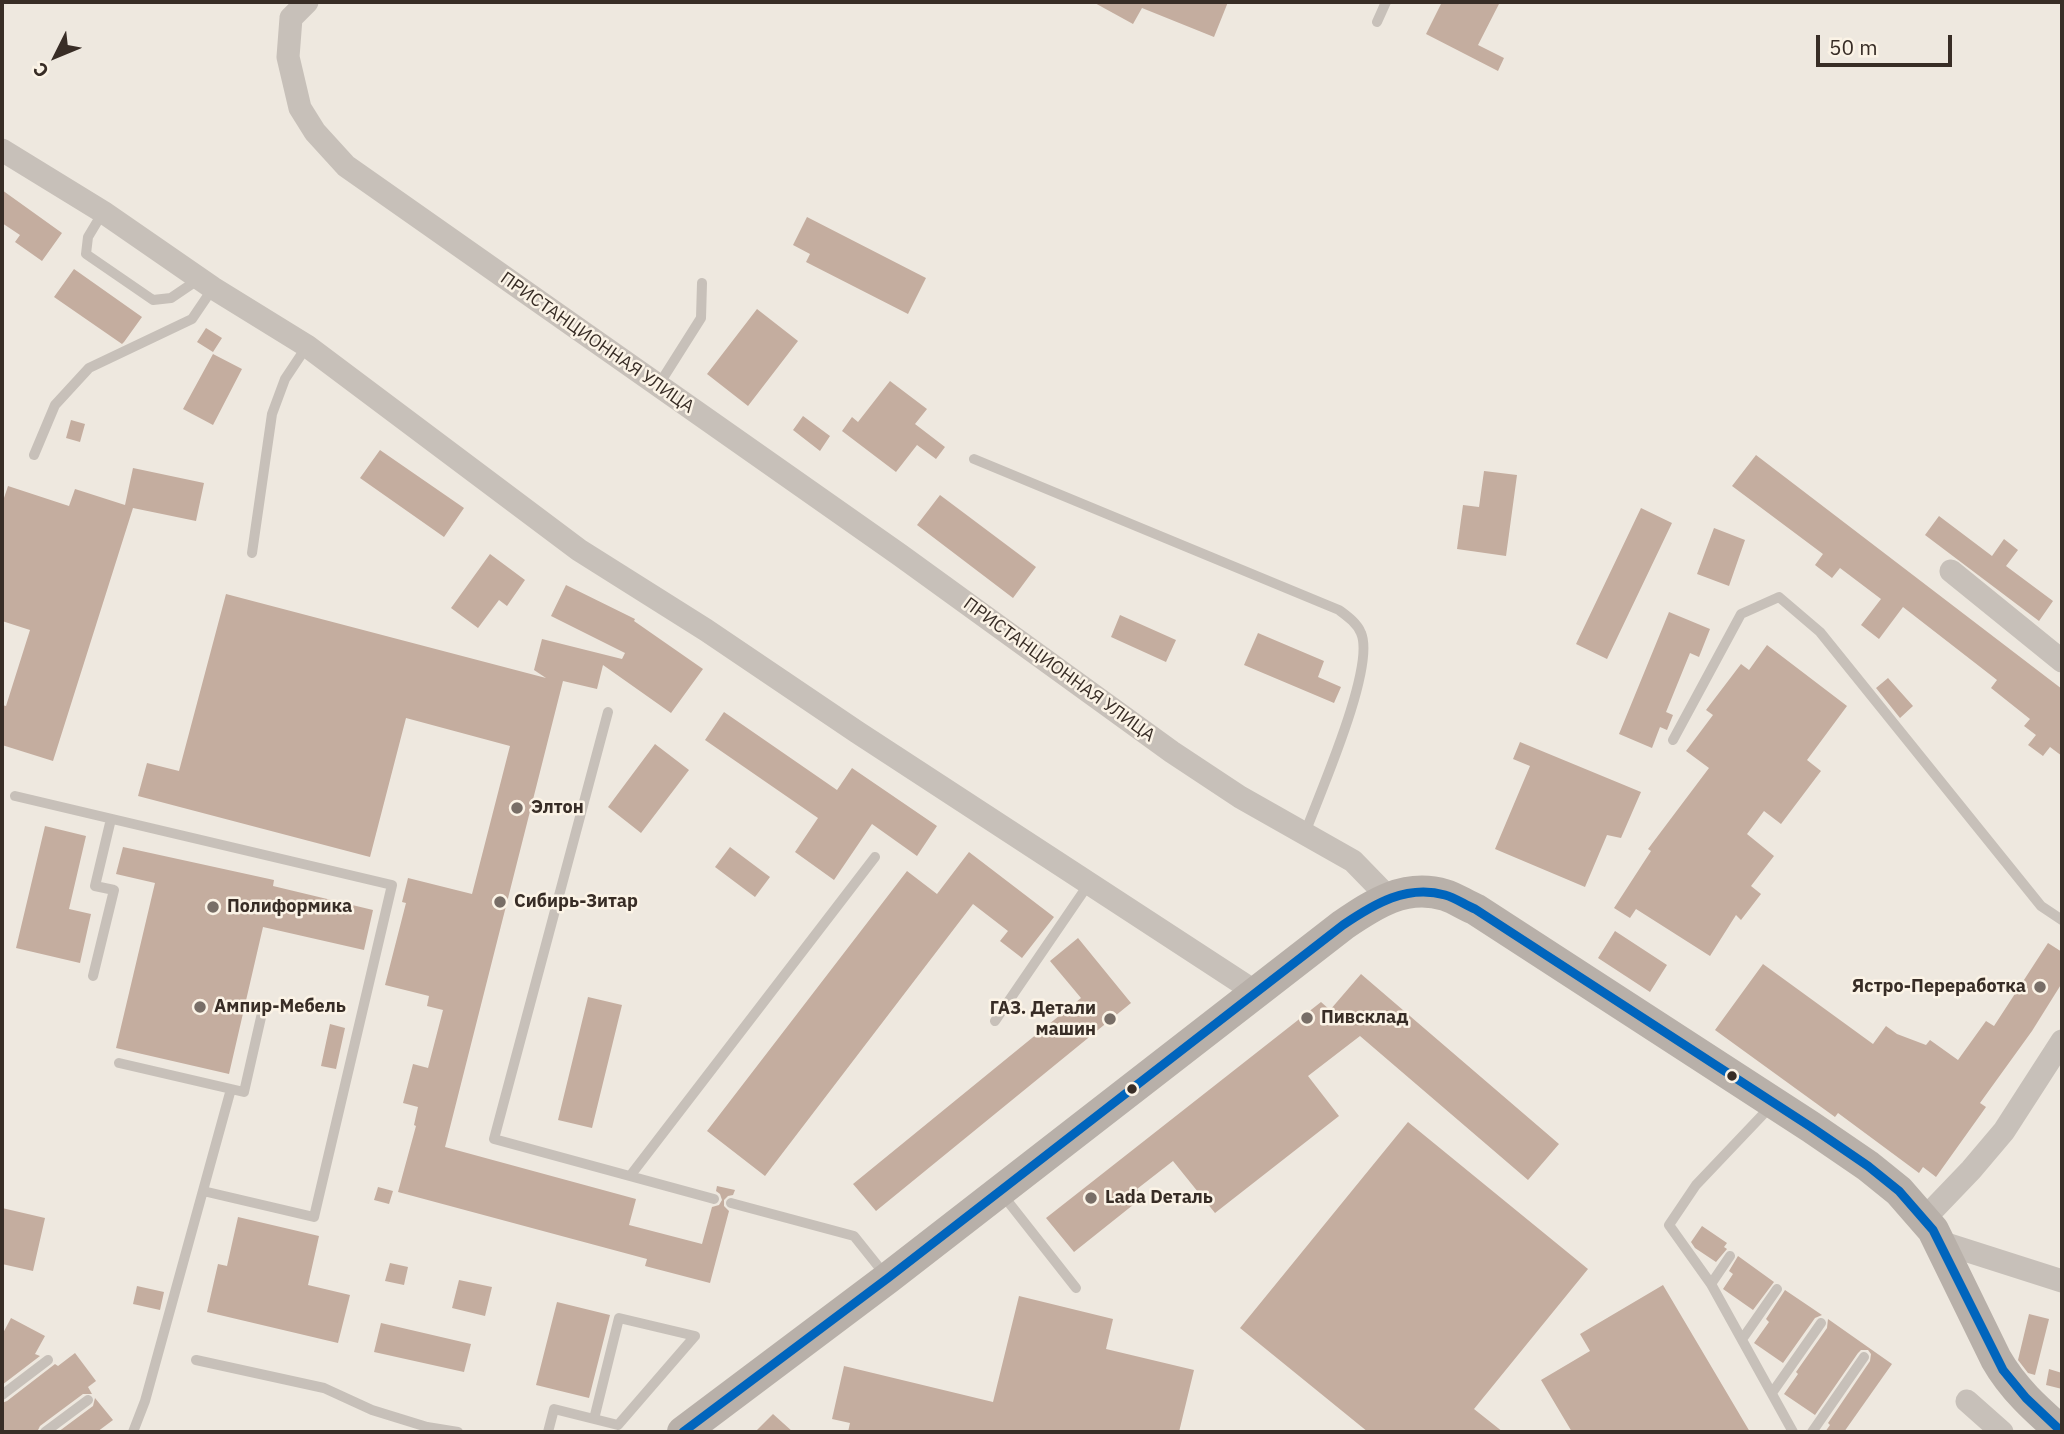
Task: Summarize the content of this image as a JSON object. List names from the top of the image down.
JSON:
{
  "streets": {
    "street": ["ПРИСТАНЦИОННАЯ УЛИЦА"]
  },
  "places": [
    "Элтон",
    "Сибирь-Зитар",
    "Полиформика",
    "Ястро-Переработка",
    "Ампир-Мебель",
    "Пивсклад",
    "ГАЗ. Детали машин",
    "Lada Dеталь"
  ],
  "scale_bar": "50 m",
  "north": "bottom left"
}
